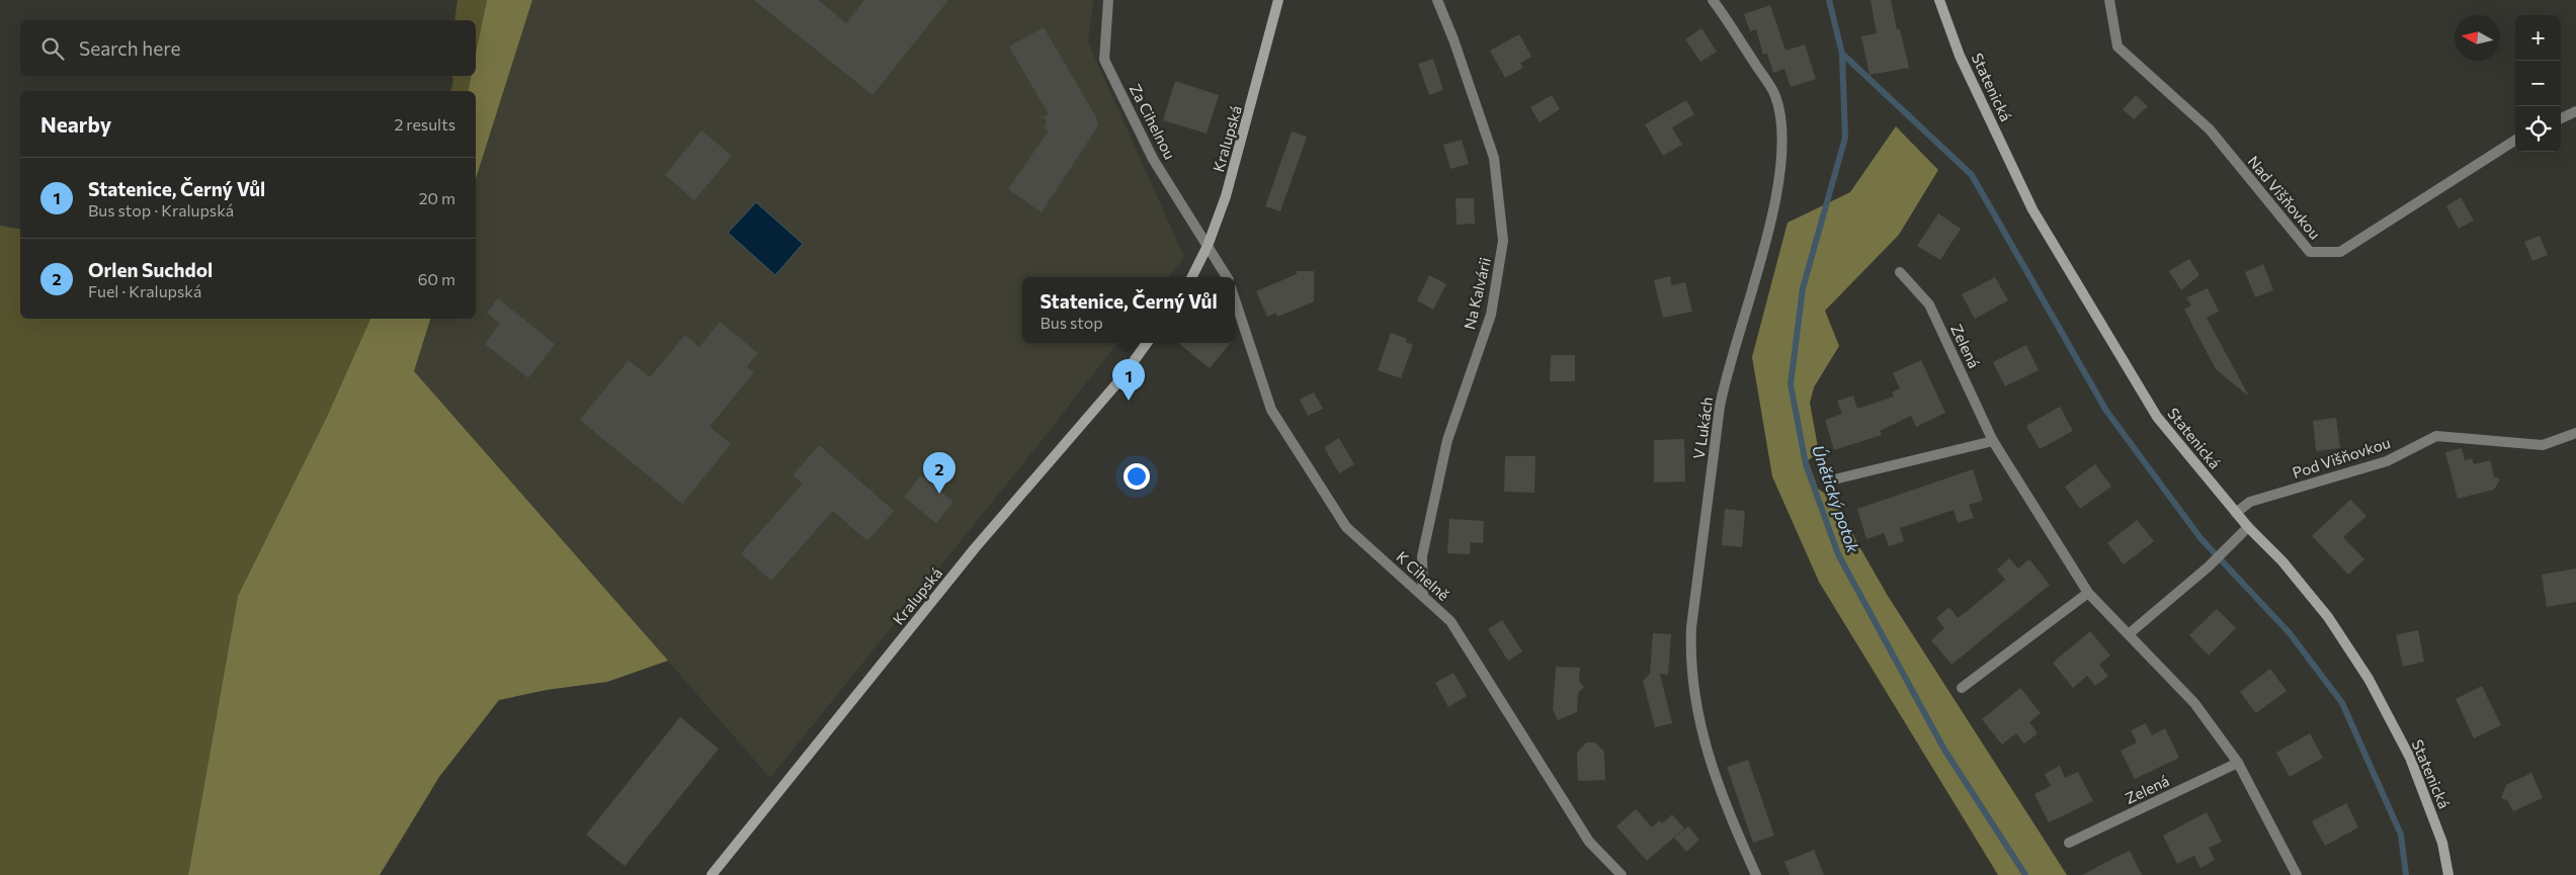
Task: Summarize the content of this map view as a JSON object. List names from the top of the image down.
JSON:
{
  "streets": {
    "street": [
      "Statenická",
      "Za Cihelnou",
      "Kralupská",
      "Nad Višňovkou",
      "Na Kalvárii",
      "Zelená",
      "V Lukách",
      "Pod Višňovkou",
      "K Cihelně"
    ]
  },
  "crossings": [
    ["Statenická", "Pod Višňovkou"],
    ["Za Cihelnou", "Kralupská"],
    ["Na Kalvárii", "K Cihelně"]
  ],
  "water": ["Únětický potok"],
  "north": "left",
  "page": {
    "map_buttons": ["+", "−"],
    "search": "Search here",
    "heading": ["Nearby", "2 results"],
    "list": [
      {
        "mark": "1",
        "name": "Statenice, Černý Vůl",
        "note": "Bus stop · Kralupská",
        "value": "20 m"
      },
      {
        "mark": "2",
        "name": "Orlen Suchdol",
        "note": "Fuel · Kralupská",
        "value": "60 m"
      }
    ],
    "popup": ["Statenice, Černý Vůl", "Bus stop"],
    "pins": ["1", "2"]
  }
}
